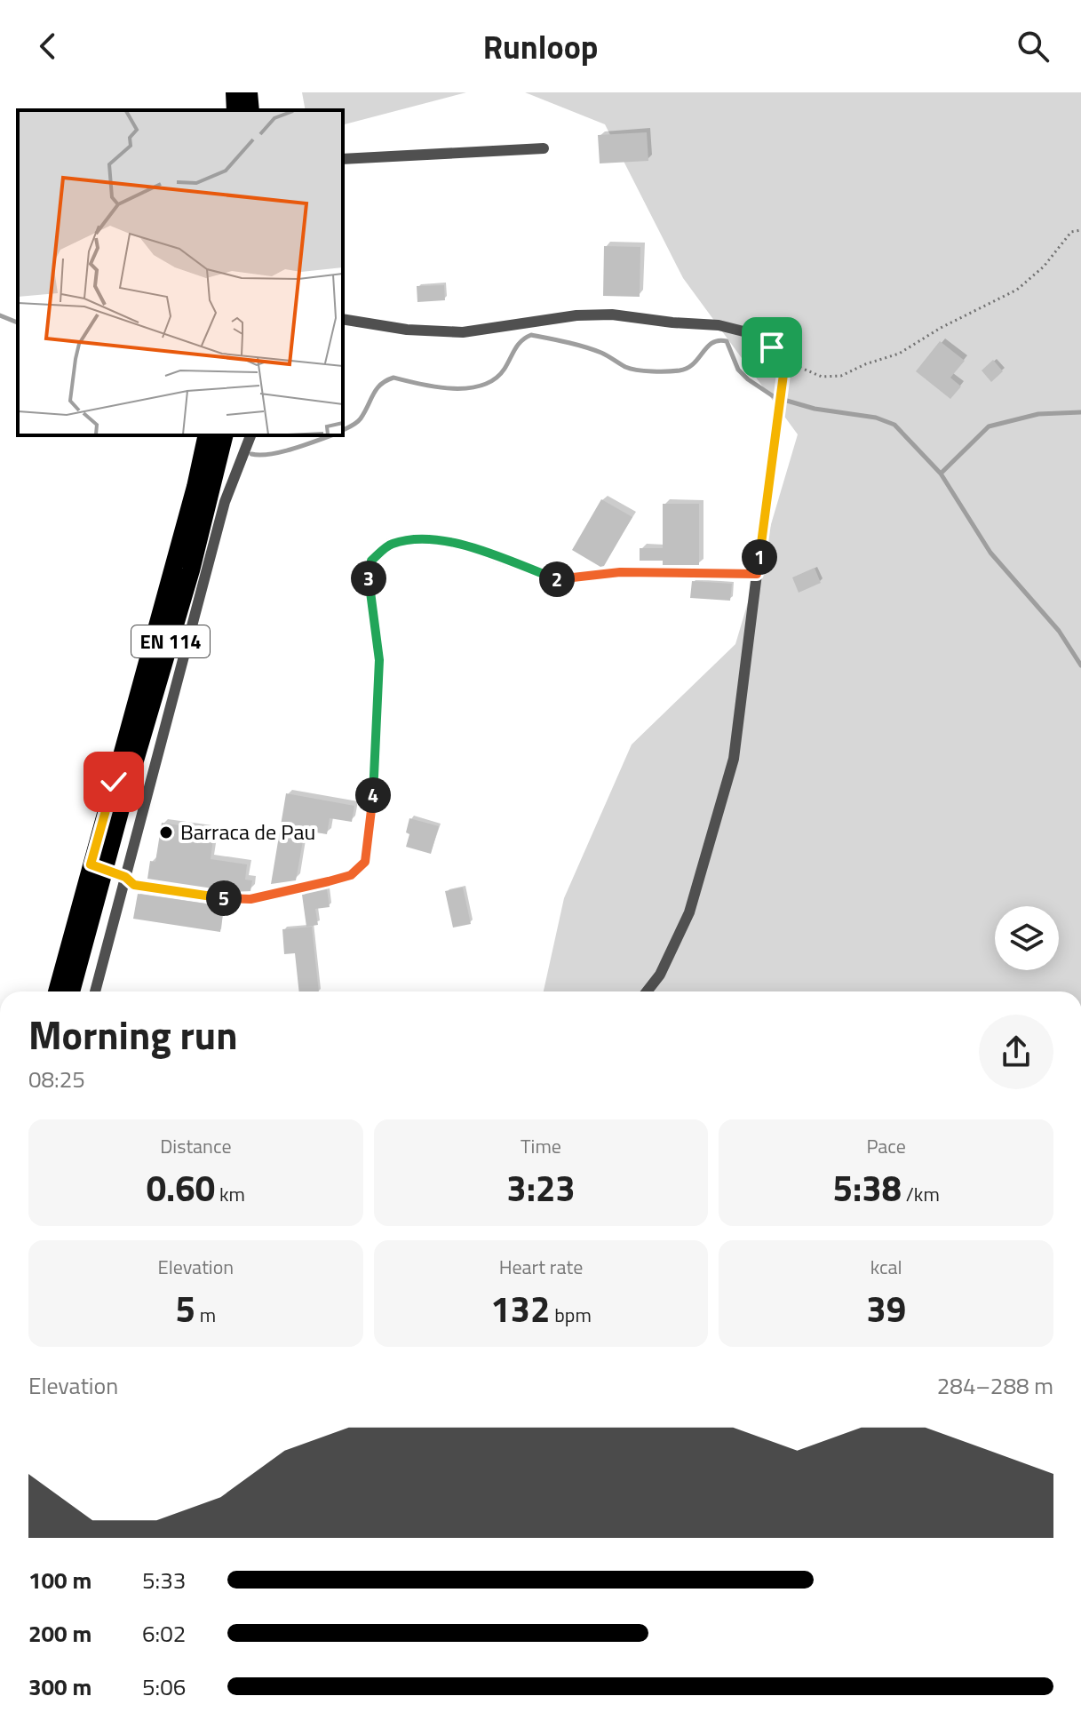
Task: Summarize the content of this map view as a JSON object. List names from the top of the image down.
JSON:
{
  "streets": {
    "main road": ["EN 114"]
  },
  "places": ["Barraca de Pau"],
  "page": {
    "header": "Runloop",
    "pins": [
      "1",
      "3",
      "2",
      "4",
      "5"
    ],
    "heading": ["Morning run", "08:25"],
    "stats": [
      ["Distance", "0.60 km"],
      ["Time", "3:23"],
      ["Pace", "5:38 /km"],
      ["Elevation", "5 m"],
      ["Heart rate", "132 bpm"],
      ["kcal", "39"]
    ],
    "chart": ["Elevation", "284–288 m"],
    "list": [
      {
        "name": "100 m",
        "note": "5:33"
      },
      {
        "name": "200 m",
        "note": "6:02"
      },
      {
        "name": "300 m",
        "note": "5:06"
      }
    ]
  }
}
